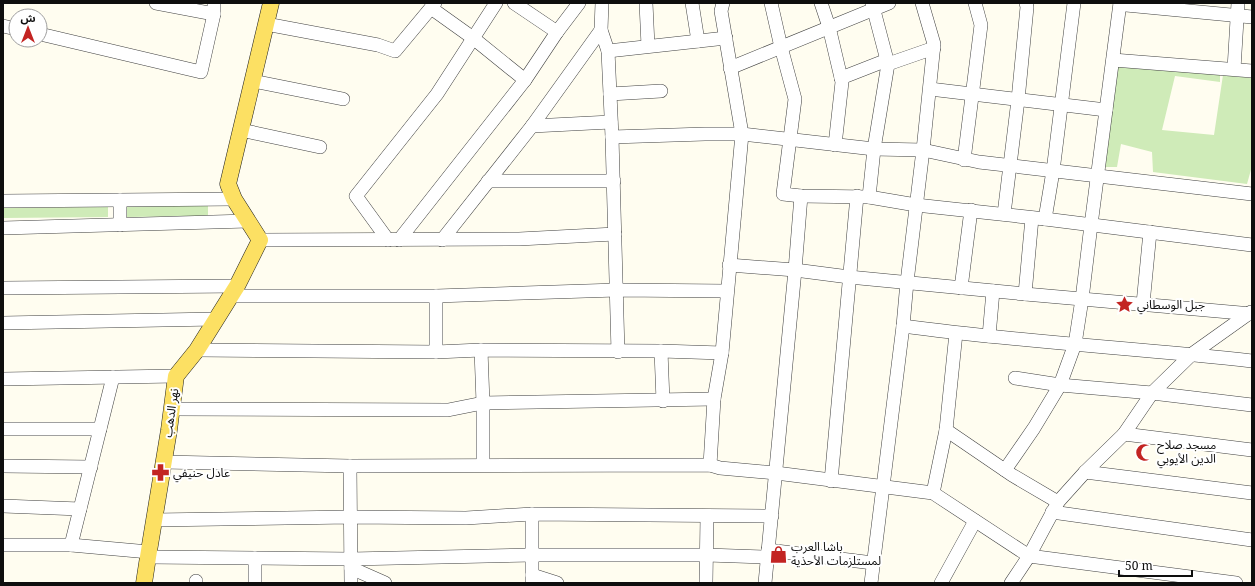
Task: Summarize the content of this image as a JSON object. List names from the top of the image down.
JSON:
{
  "streets": {
    "main road": ["نهر الدهب"]
  },
  "places": {
    "place": ["جبل الوسطاني"],
    "mosque": ["مسجد صلاح الدين الأيوبي"],
    "pharmacy": ["عادل حنيفي"],
    "shop": ["باشا العرب لمستلزمات الأحذية"]
  },
  "scale_bar": "50 m",
  "north": "top"
}
